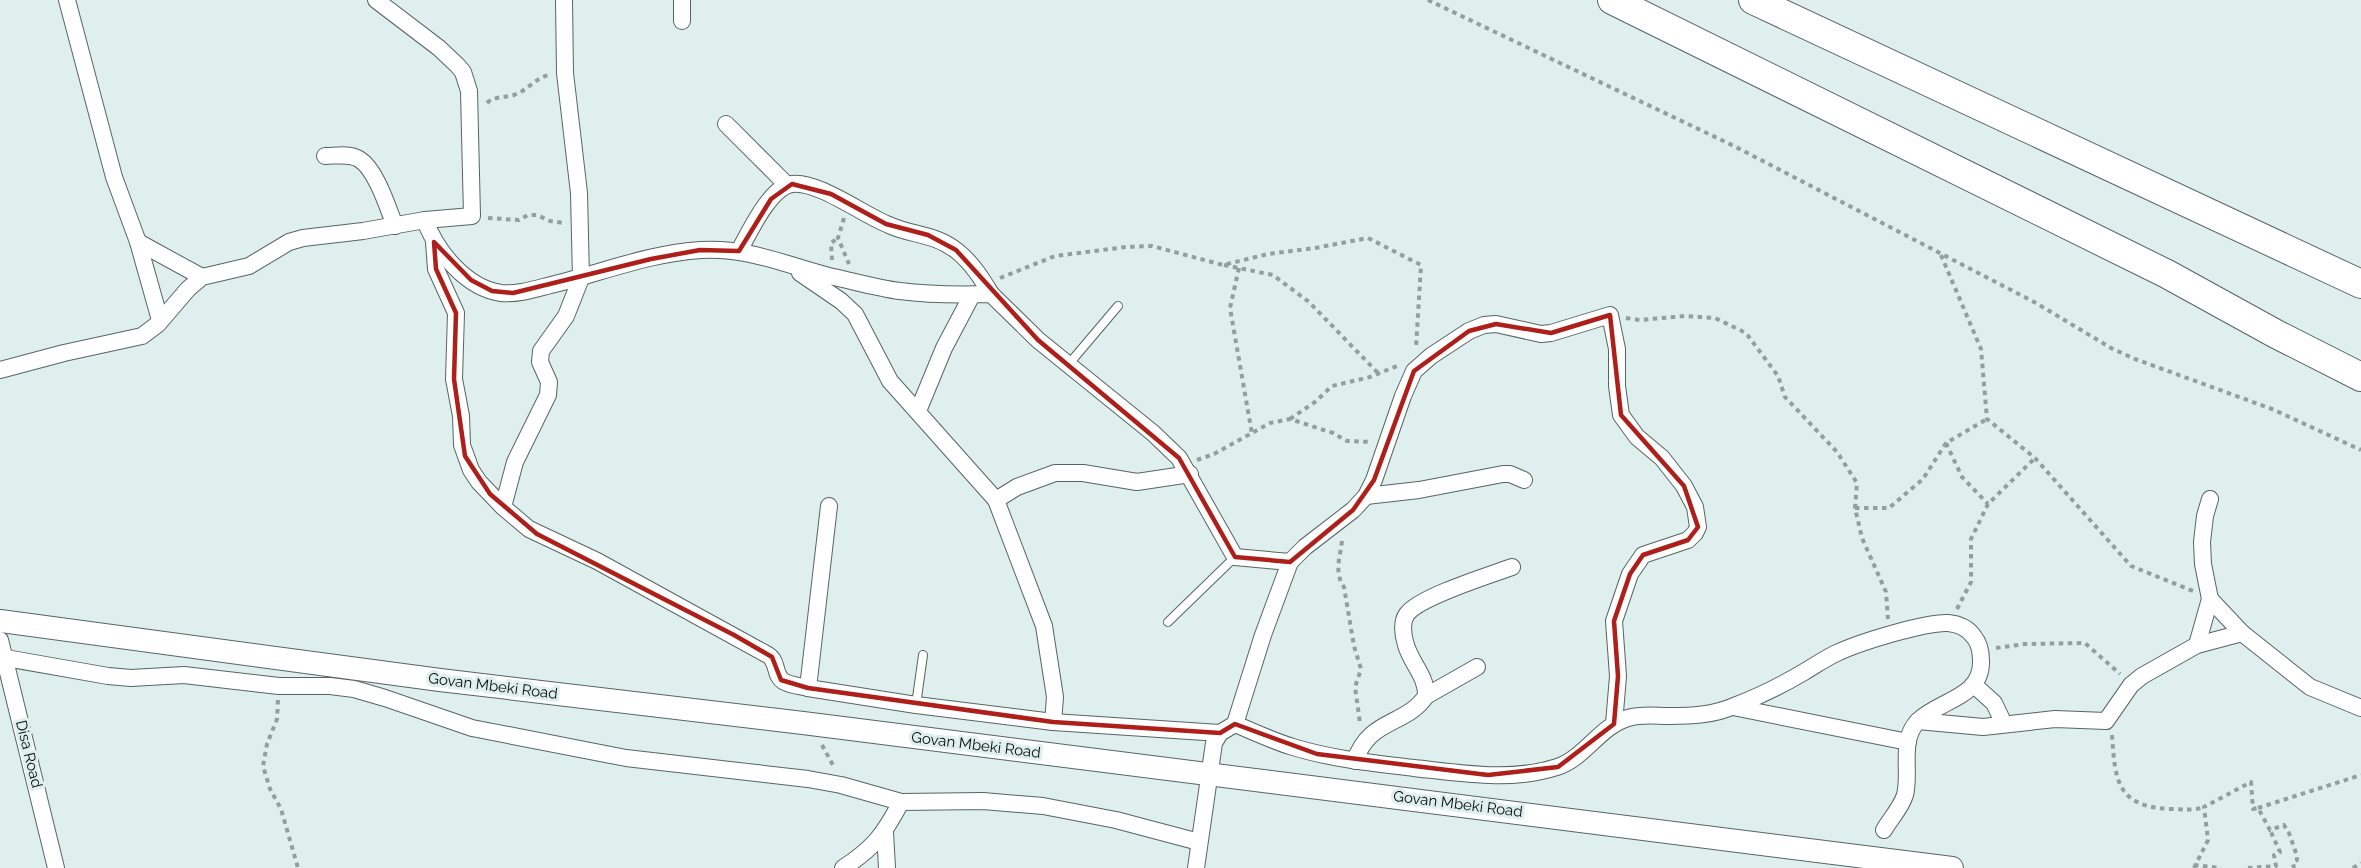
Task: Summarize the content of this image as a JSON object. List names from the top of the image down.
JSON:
{
  "streets": {
    "main road": ["Govan Mbeki Road"],
    "street": ["Disa Road"]
  }
}
